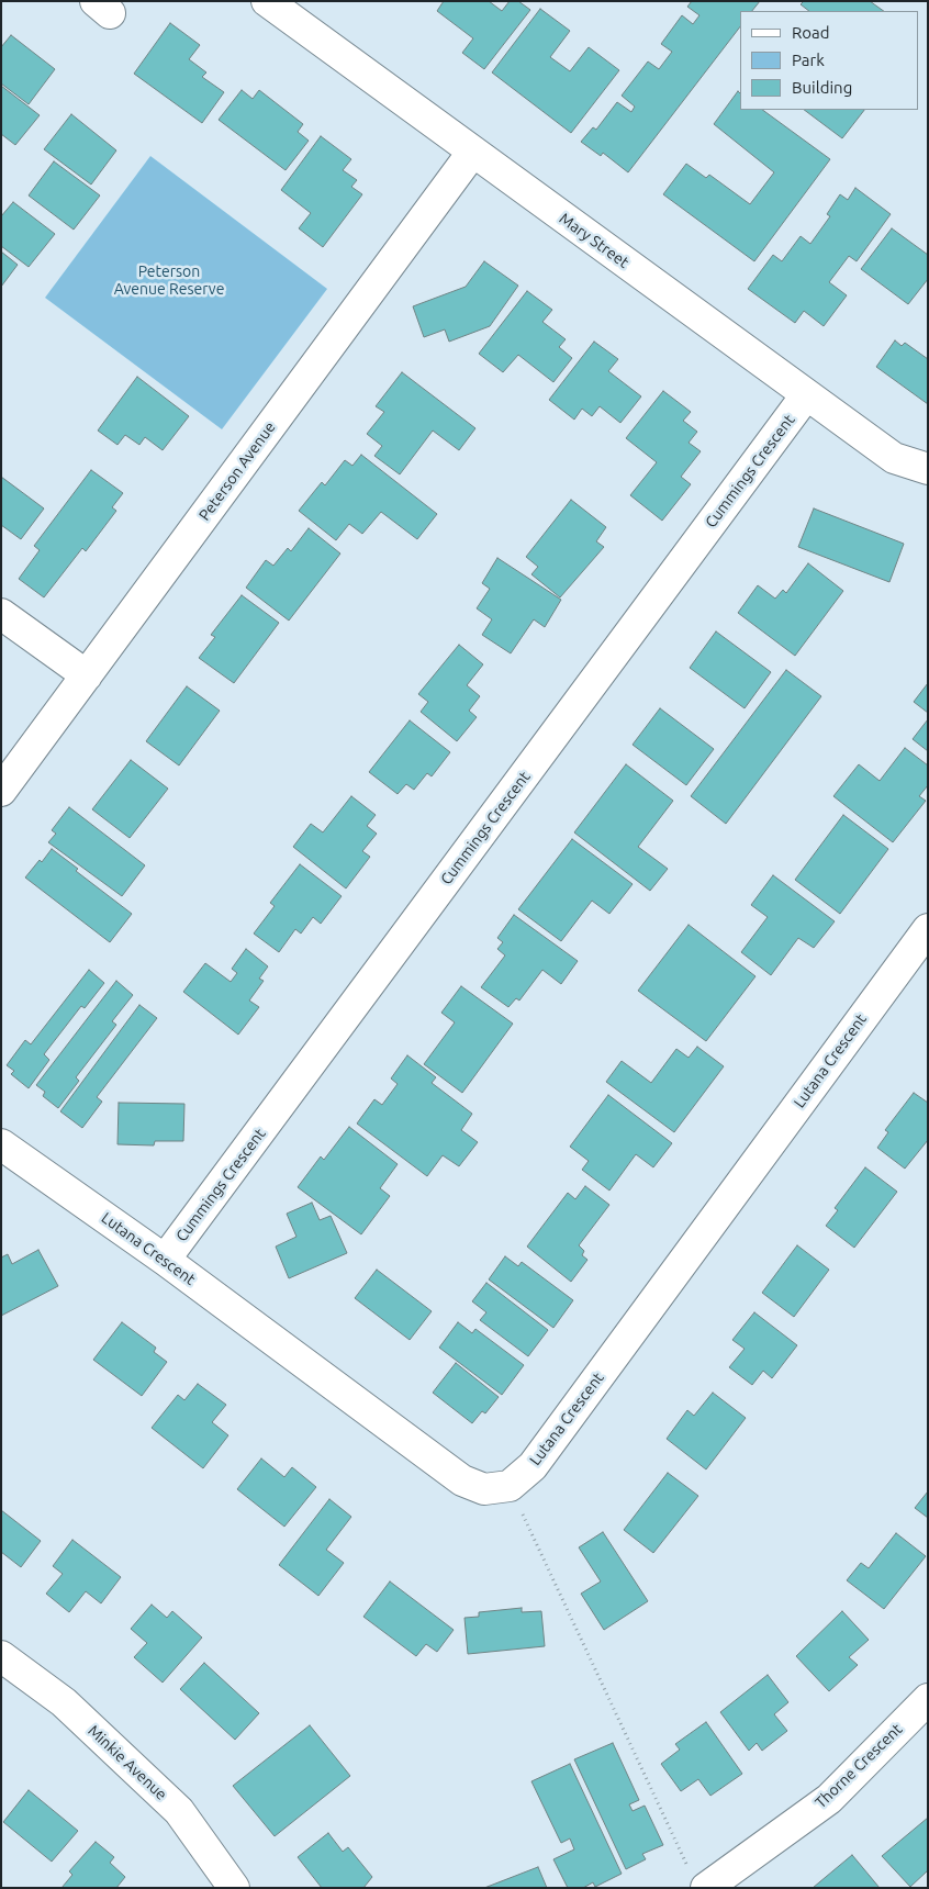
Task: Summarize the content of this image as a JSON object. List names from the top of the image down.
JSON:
{
  "streets": {
    "street": [
      "Mary Street",
      "Peterson Avenue",
      "Cummings Crescent",
      "Lutana Crescent",
      "Minkie Avenue",
      "Thorne Crescent"
    ]
  },
  "crossings": [
    ["Mary Street", "Peterson Avenue"],
    ["Mary Street", "Cummings Crescent"],
    ["Cummings Crescent", "Lutana Crescent"]
  ],
  "parks": ["Peterson Avenue Reserve"],
  "legend": ["Road", "Park", "Building"]
}
